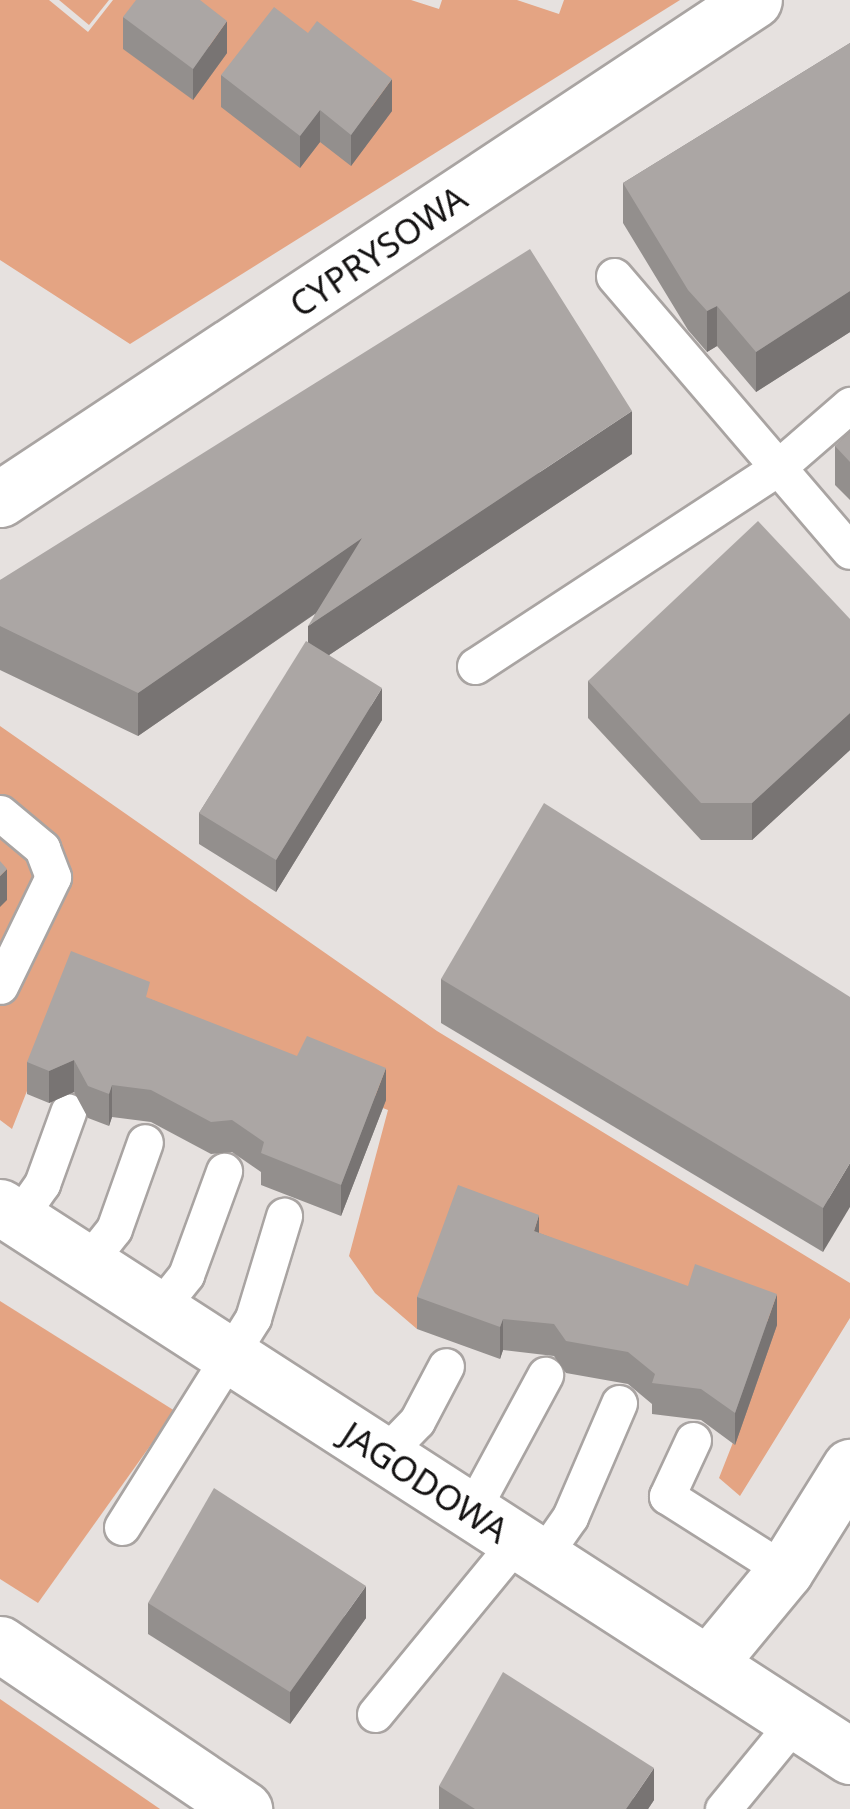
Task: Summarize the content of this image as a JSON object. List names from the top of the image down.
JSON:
{
  "streets": {
    "street": ["CYPRYSOWA", "JAGODOWA"]
  }
}
